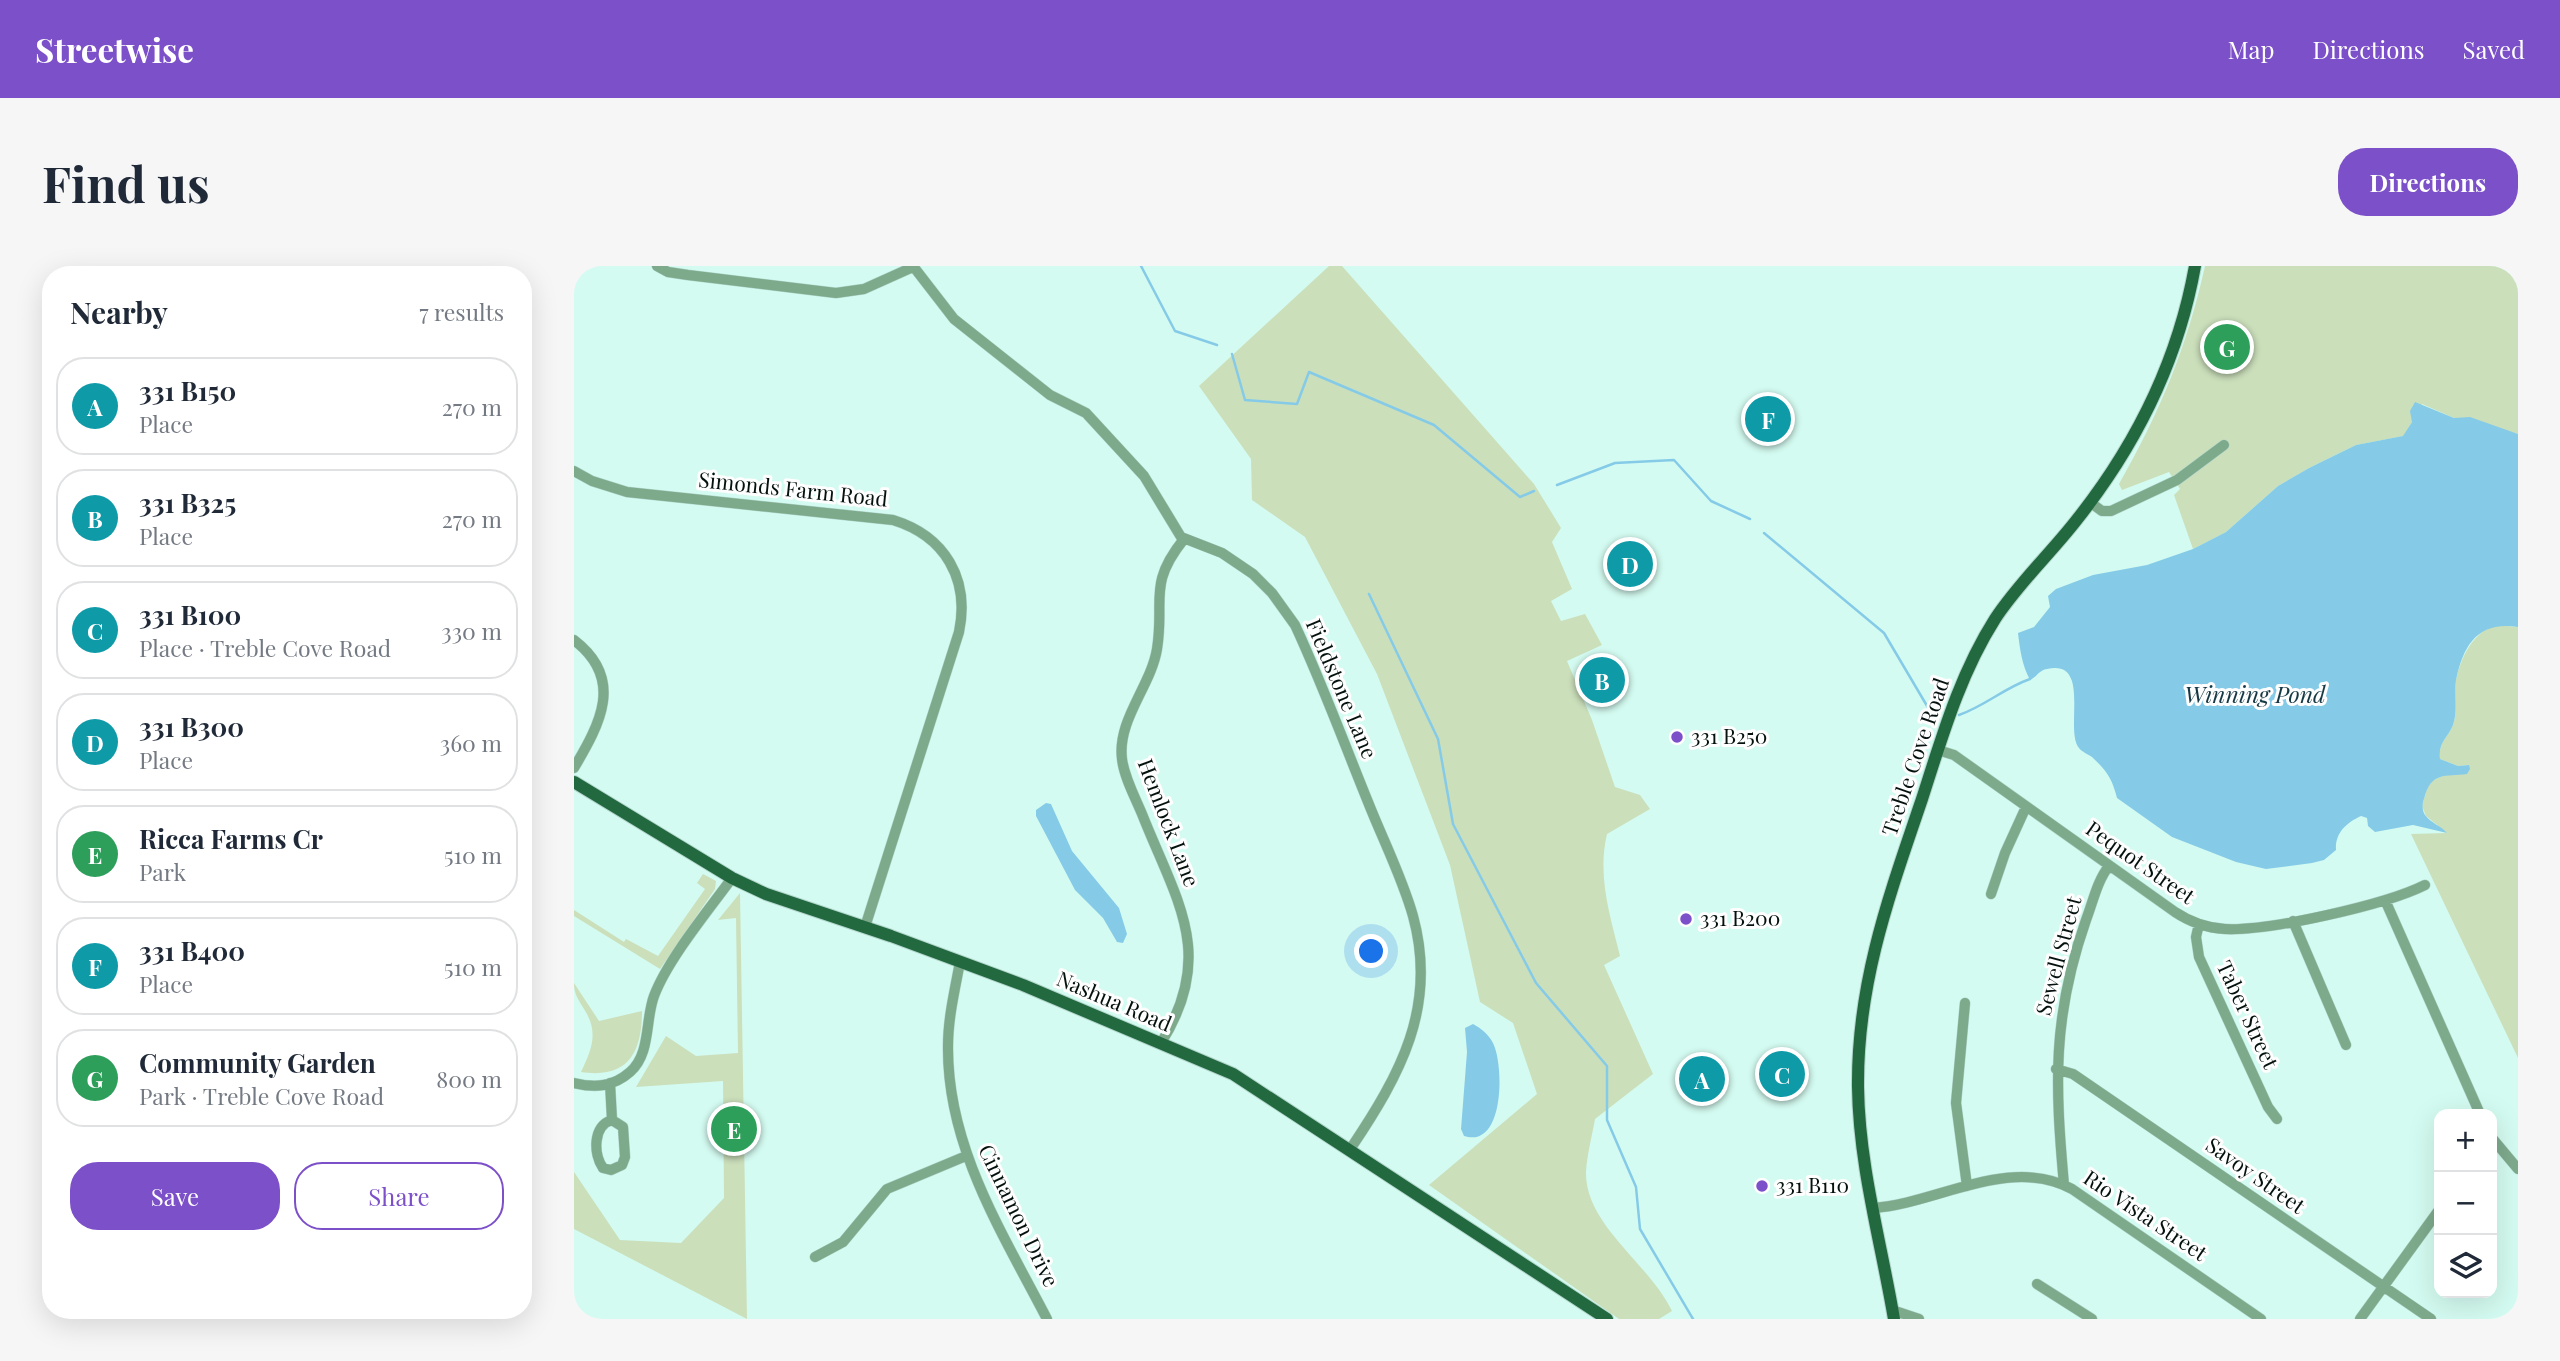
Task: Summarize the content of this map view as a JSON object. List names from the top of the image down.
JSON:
{
  "streets": {
    "main road": ["Treble Cove Road", "Nashua Road"],
    "street": [
      "Simonds Farm Road",
      "Fieldstone Lane",
      "Hemlock Lane",
      "Pequot Street",
      "Sewell Street",
      "Taber Street",
      "Savoy Street",
      "Cinnamon Drive",
      "Rio Vista Street"
    ]
  },
  "crossings": [
    ["Simonds Farm Road", "Nashua Road"],
    ["Fieldstone Lane", "Hemlock Lane"],
    ["Fieldstone Lane", "Nashua Road"],
    ["Treble Cove Road", "Pequot Street"],
    ["Treble Cove Road", "Rio Vista Street"],
    ["Hemlock Lane", "Nashua Road"],
    ["Pequot Street", "Sewell Street"],
    ["Pequot Street", "Taber Street"],
    ["Sewell Street", "Savoy Street"],
    ["Sewell Street", "Rio Vista Street"],
    ["Nashua Road", "Cinnamon Drive"]
  ],
  "water": ["Winning Pond"],
  "places": ["331 B250", "331 B200", "331 B110"],
  "page": {
    "header": "Streetwise",
    "nav": ["Map", "Directions", "Saved"],
    "buttons": [
      "Directions",
      ["Save", "Share"]
    ],
    "title": "Find us",
    "heading": ["Nearby", "7 results"],
    "pins": [
      "G",
      "F",
      "D",
      "B",
      "C",
      "A",
      "E"
    ],
    "list": [
      {
        "mark": "A",
        "name": "331 B150",
        "note": "Place",
        "value": "270 m"
      },
      {
        "mark": "B",
        "name": "331 B325",
        "note": "Place",
        "value": "270 m"
      },
      {
        "mark": "C",
        "name": "331 B100",
        "note": "Place · Treble Cove Road",
        "value": "330 m"
      },
      {
        "mark": "D",
        "name": "331 B300",
        "note": "Place",
        "value": "360 m"
      },
      {
        "mark": "E",
        "name": "Ricca Farms Cr",
        "note": "Park",
        "value": "510 m"
      },
      {
        "mark": "F",
        "name": "331 B400",
        "note": "Place",
        "value": "510 m"
      },
      {
        "mark": "G",
        "name": "Community Garden",
        "note": "Park · Treble Cove Road",
        "value": "800 m"
      }
    ],
    "map_buttons": ["+", "−"]
  }
}
